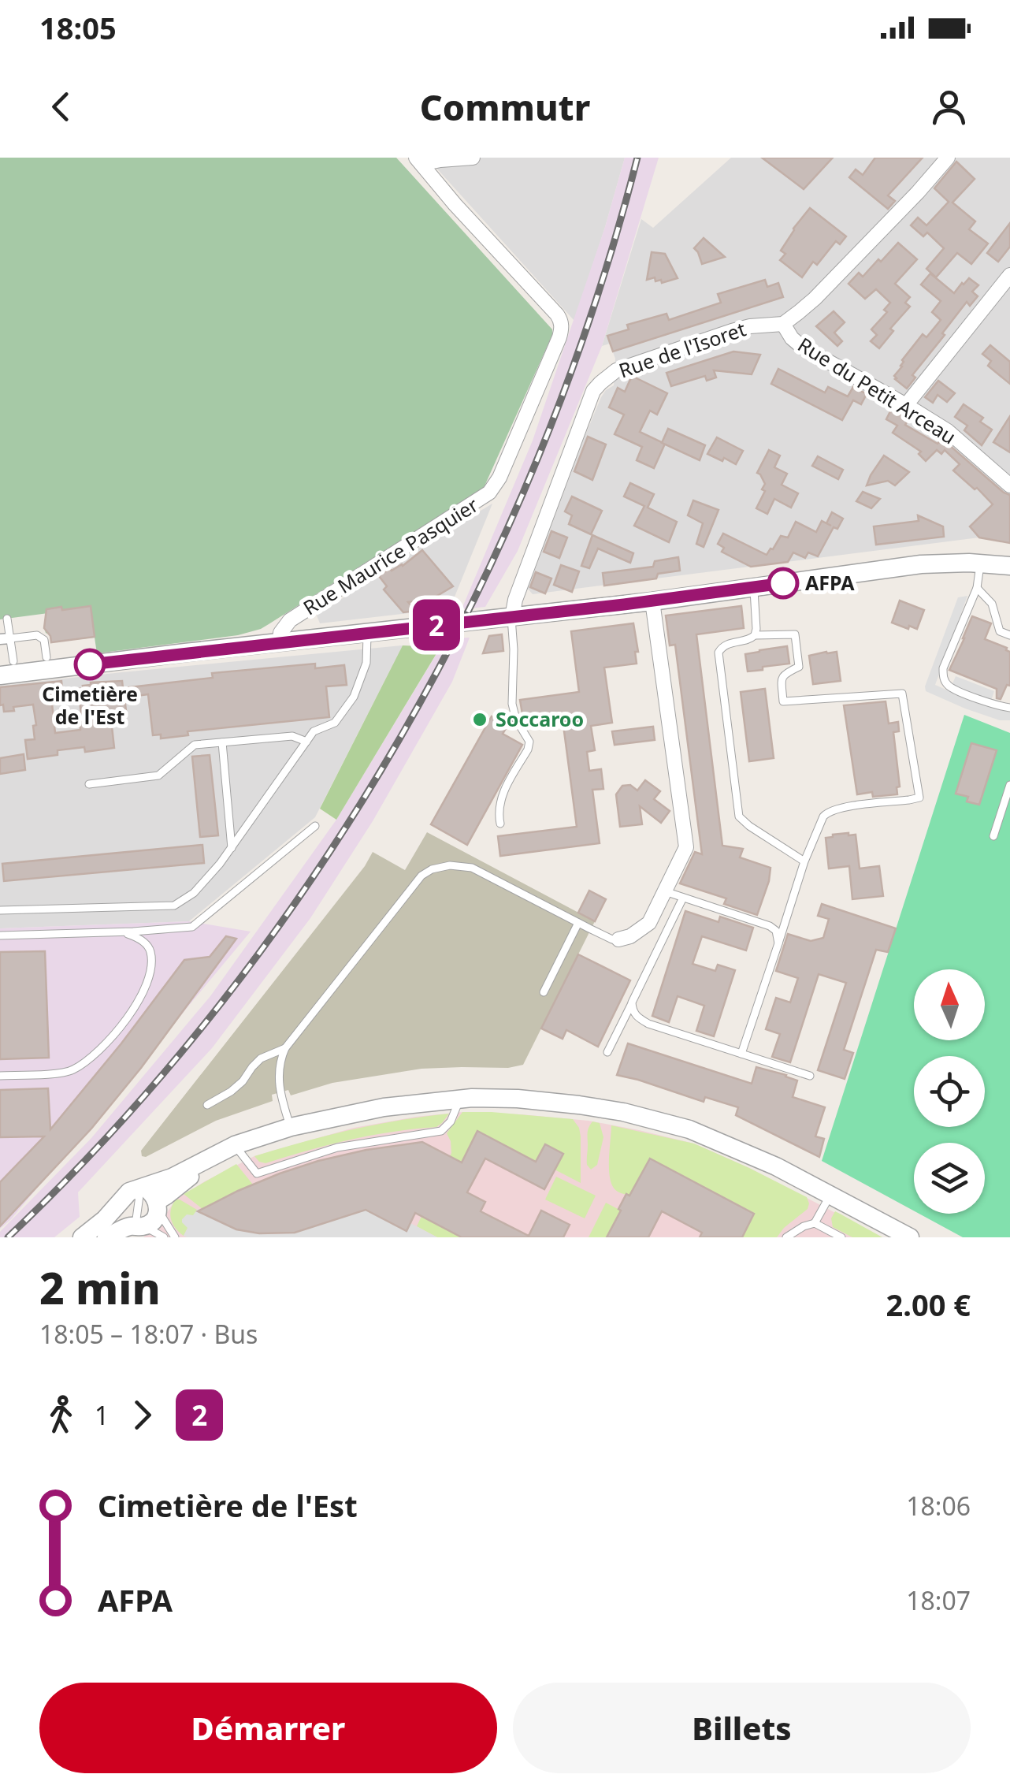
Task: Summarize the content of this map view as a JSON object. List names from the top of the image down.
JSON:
{
  "streets": {
    "street": ["Rue de l'Isoret", "Rue du Petit Arceau", "Rue Maurice Pasquier"]
  },
  "crossings": [
    ["Rue de l'Isoret", "Rue du Petit Arceau"]
  ],
  "places": ["AFPA", "Cimetière de l'Est", "Soccaroo"],
  "lines": ["bus line 2"],
  "north": "top",
  "page": {
    "status": "18:05",
    "header": "Commutr",
    "on_map": "2",
    "heading": ["2 min", "18:05 – 18:07 · Bus", "2.00 €"],
    "legs": ["1", "2"],
    "list": [
      {
        "name": "Cimetière de l'Est",
        "value": "18:06"
      },
      {
        "name": "AFPA",
        "value": "18:07"
      }
    ],
    "buttons": ["Démarrer", "Billets"]
  }
}
